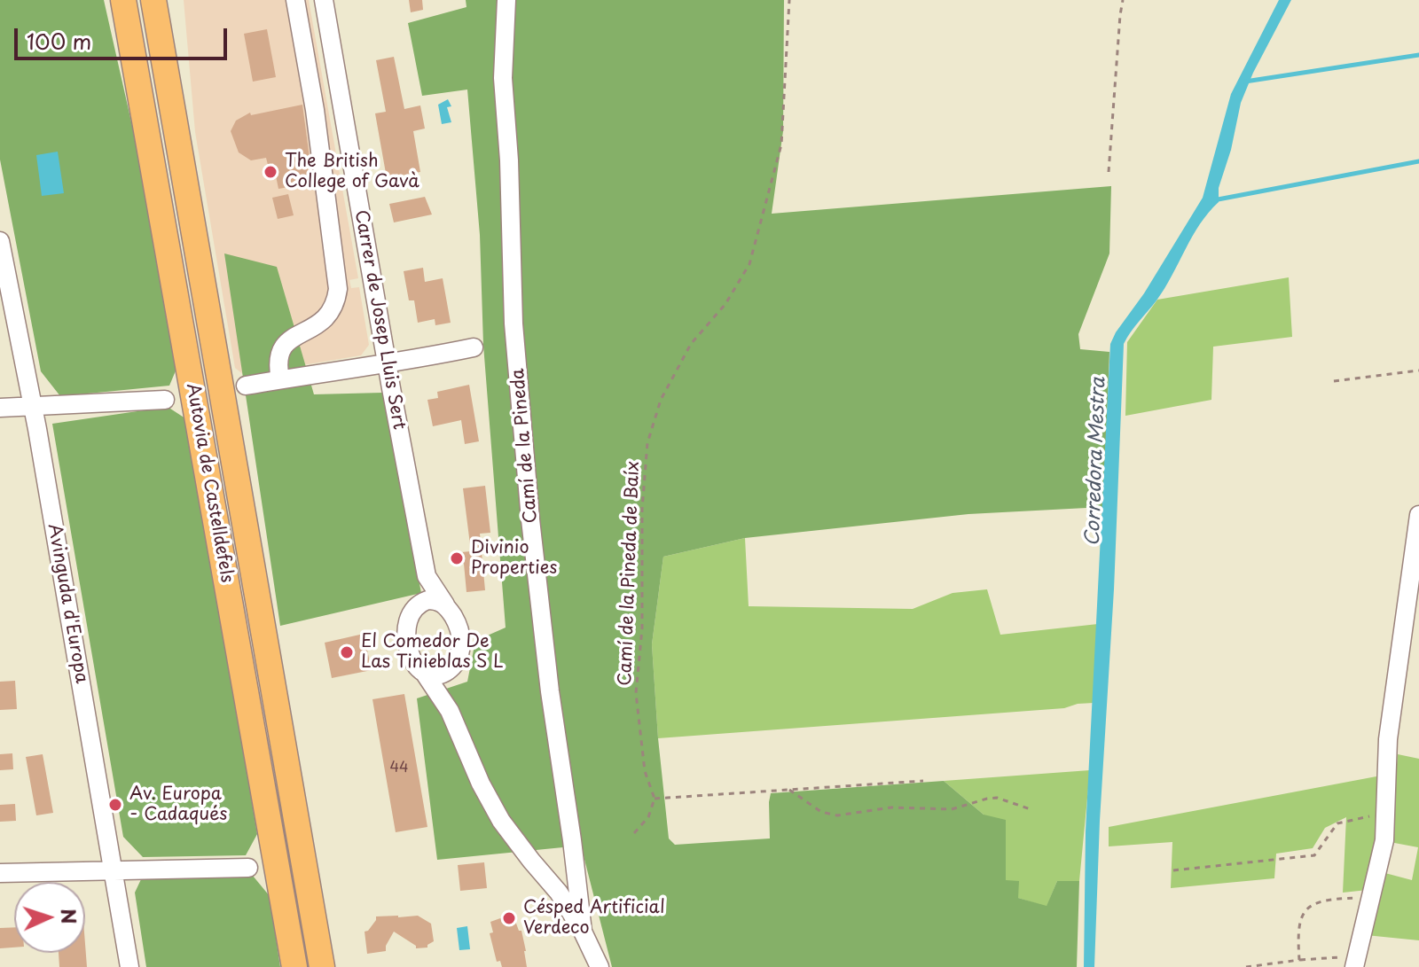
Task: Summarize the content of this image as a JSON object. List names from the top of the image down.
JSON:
{
  "streets": {
    "highway": ["Autovia de Castelldefels"],
    "street": ["Carrer de Josep Lluis Sert", "Camí de la Pineda", "Avinguda d'Europa"],
    "path": ["Camí de la Pineda de Baíx"]
  },
  "crossings": [
    ["Carrer de Josep Lluis Sert", "Camí de la Pineda"]
  ],
  "water": ["Corredora Mestra"],
  "places": [
    "The British College of Gavà",
    "Divinio Properties",
    "El Comedor De Las Tinieblas S L",
    "Av. Europa - Cadaqués",
    "Césped Artificial Verdeco"
  ],
  "house_numbers": ["44"],
  "scale_bar": "100 m",
  "north": "right"
}
